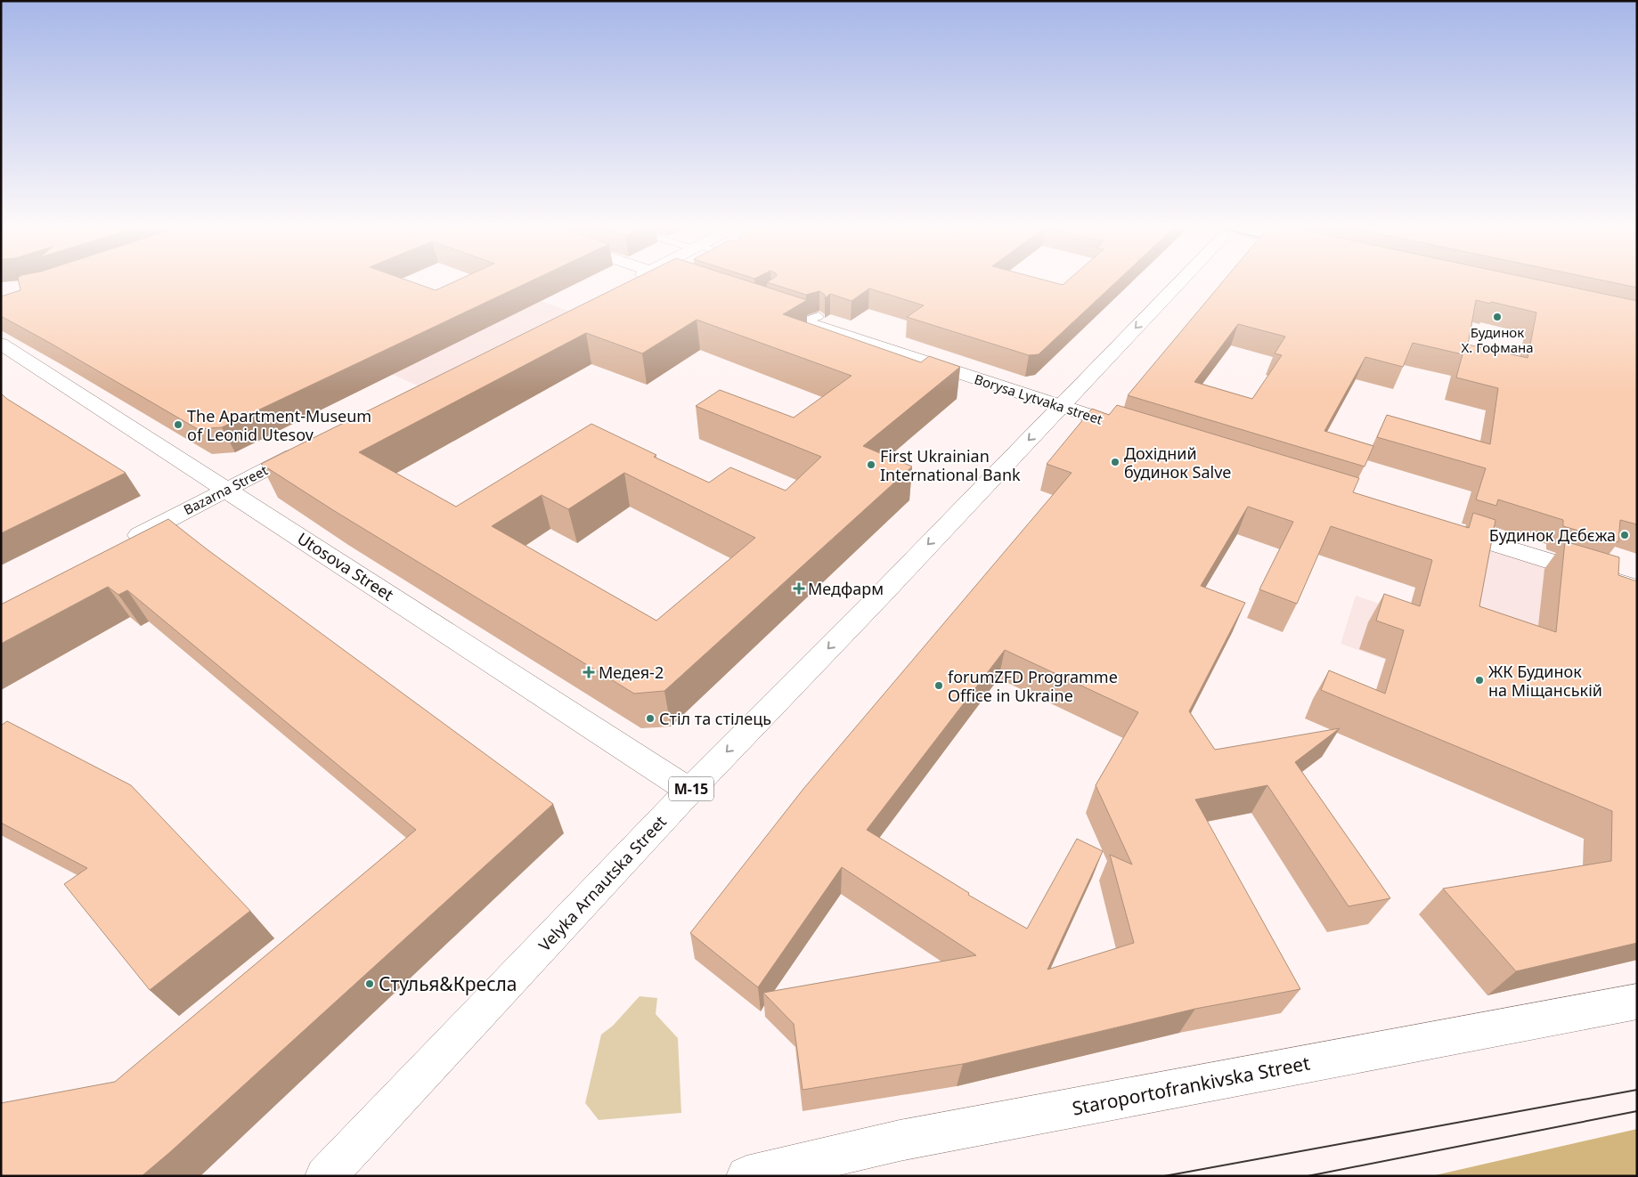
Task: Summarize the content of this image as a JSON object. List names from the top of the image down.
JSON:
{
  "streets": {
    "street": [
      "Borysa Lytvaka street",
      "Bazarna Street",
      "Utosova Street",
      "М-15",
      "Velyka Arnautska Street",
      "Staroportofrankivska Street"
    ]
  },
  "crossings": [
    ["Borysa Lytvaka street", "Velyka Arnautska Street"],
    ["Bazarna Street", "Utosova Street"],
    ["Utosova Street", "Velyka Arnautska Street"]
  ],
  "one_way": ["Velyka Arnautska Street"],
  "places": {
    "other": [
      "Будинок Х. Гофмана",
      "The Apartment-Museum of Leonid Utesov",
      "Дохідний будинок Salve",
      "First Ukrainian International Bank",
      "Будинок Дєбєжа",
      "ЖК Будинок на Міщанській",
      "forumZFD Programme Office in Ukraine",
      "Стіл та стілець",
      "Стулья&Кресла"
    ],
    "health": ["Медфарм", "Медея-2"]
  }
}
